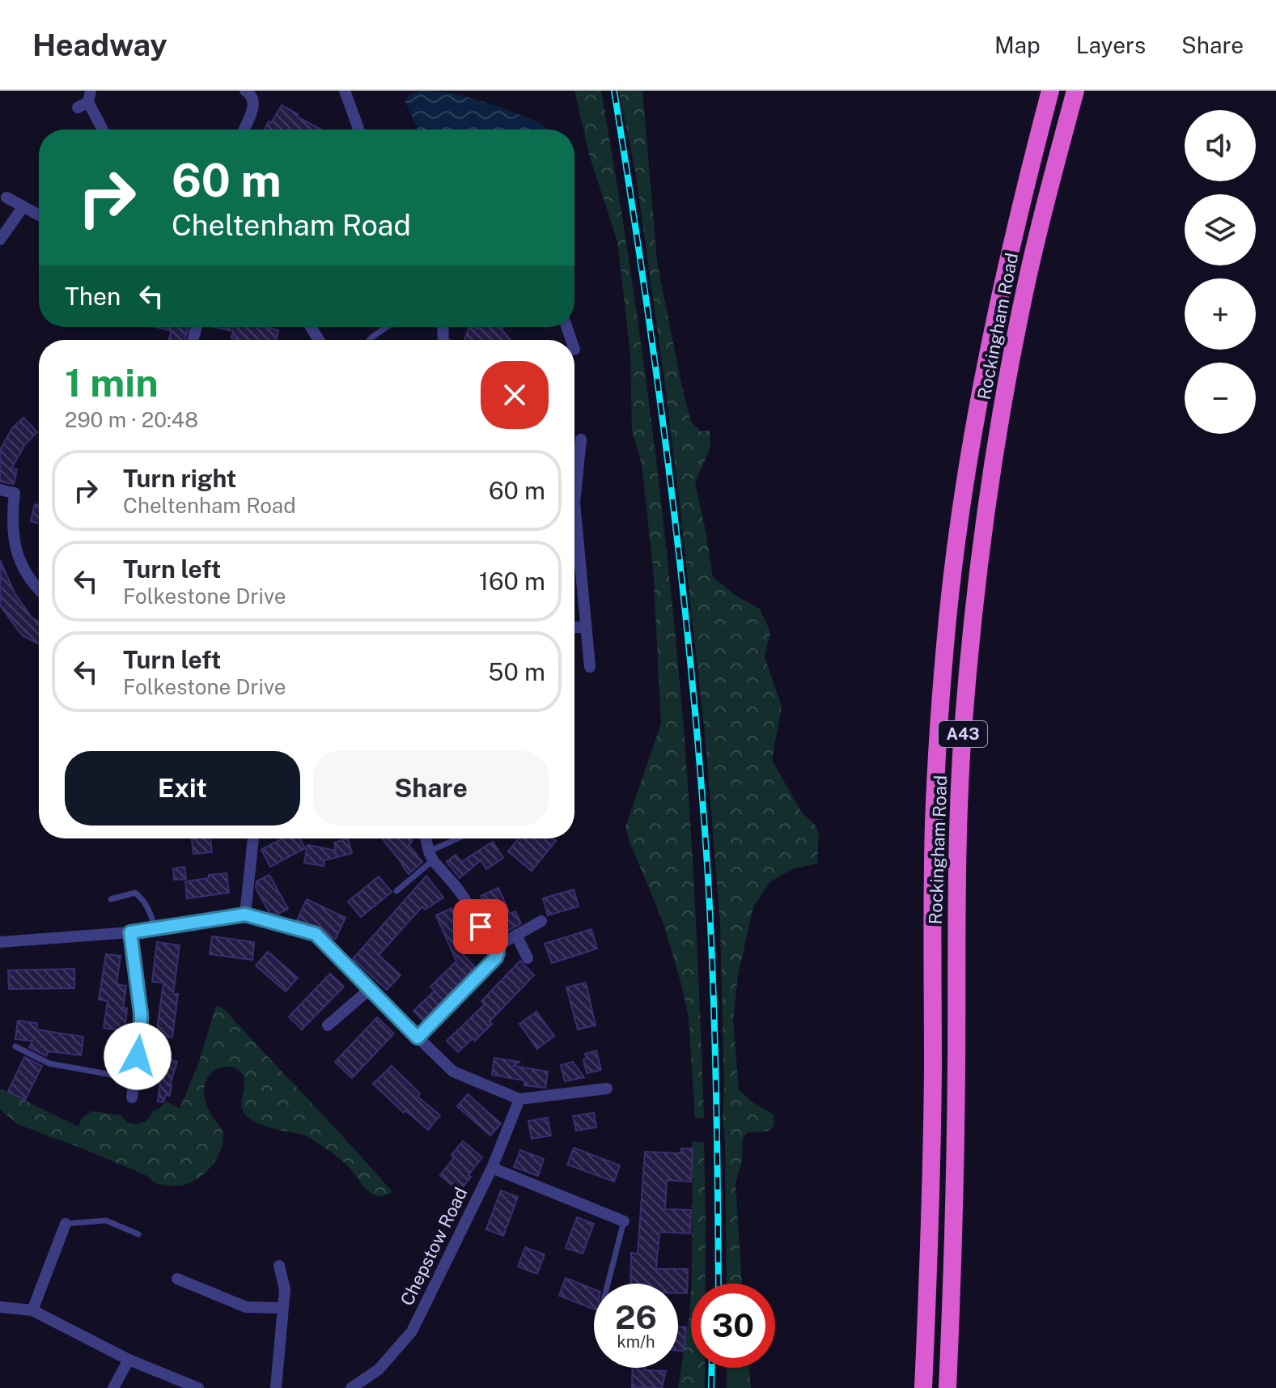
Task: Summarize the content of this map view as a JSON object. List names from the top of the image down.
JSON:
{
  "streets": {
    "highway": ["Rockingham Road", "A43"],
    "street": ["Chepstow Road"]
  },
  "page": {
    "header": "Headway",
    "nav": ["Map", "Layers", "Share"],
    "map_buttons": ["+", "−"],
    "turn": ["60 m", "Cheltenham Road"],
    "then": "Then",
    "heading": ["1 min", "290 m · 20:48"],
    "list": [
      {
        "name": "Turn right",
        "note": "Cheltenham Road",
        "value": "60 m"
      },
      {
        "name": "Turn left",
        "note": "Folkestone Drive",
        "value": "160 m"
      },
      {
        "name": "Turn left",
        "note": "Folkestone Drive",
        "value": "50 m"
      }
    ],
    "buttons": ["Exit", "Share"],
    "speed": "26 km/h",
    "limit": "30"
  }
}
